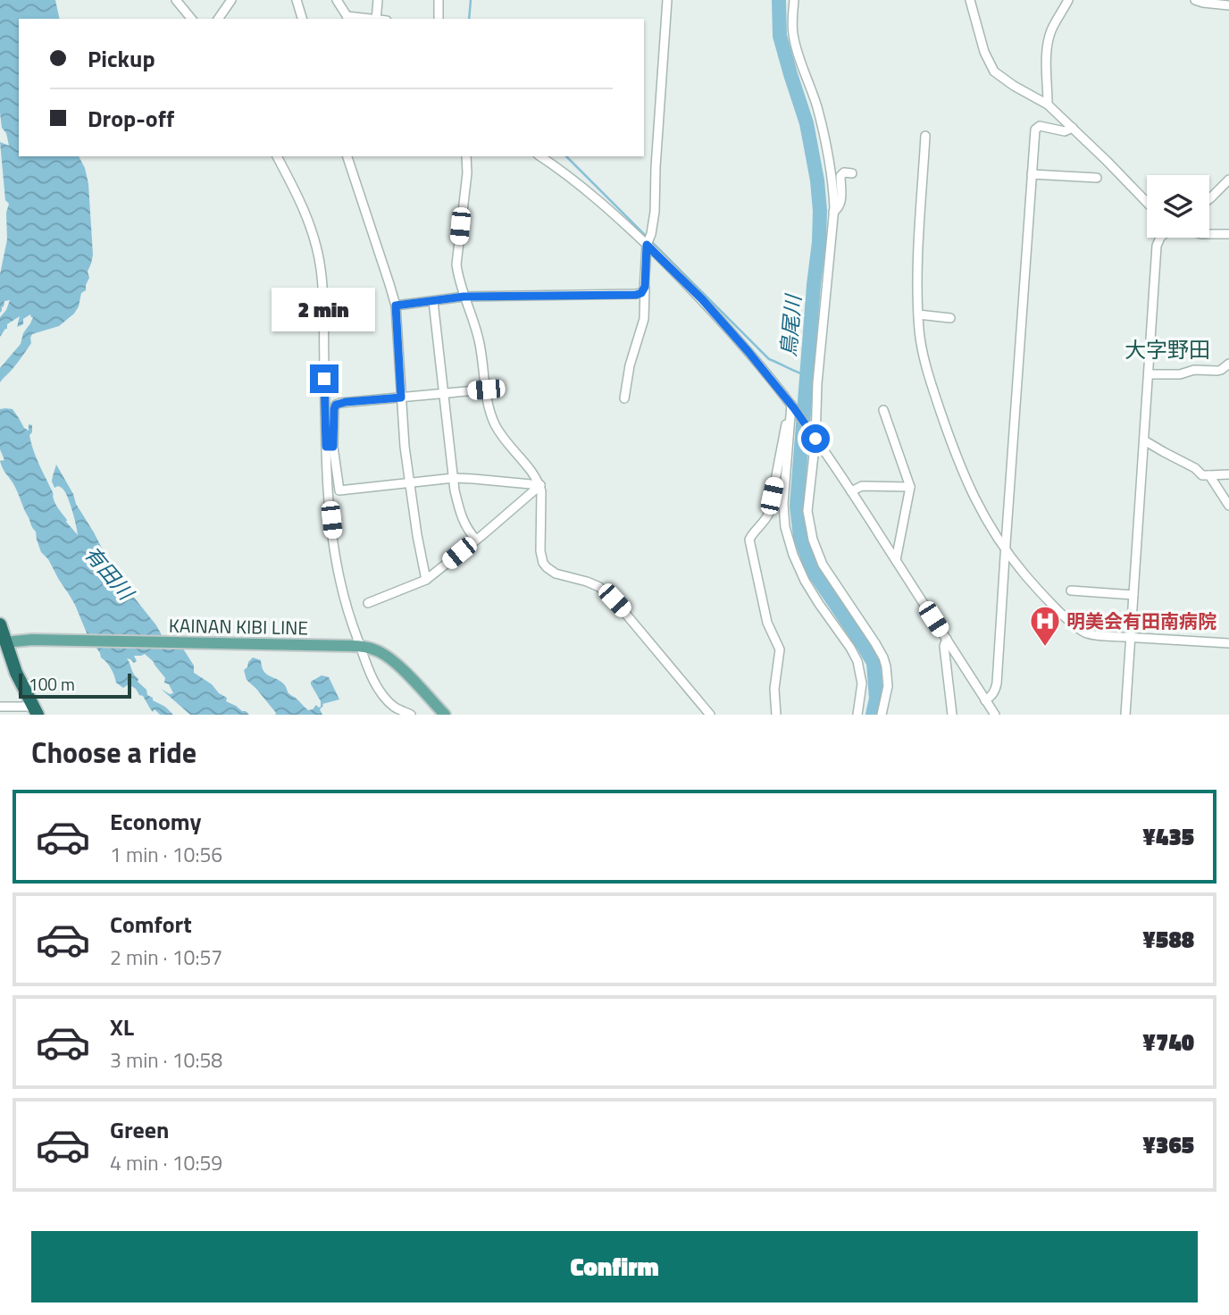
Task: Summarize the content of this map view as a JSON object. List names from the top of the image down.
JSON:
{
  "streets": {
    "main road": ["KAINAN KIBI LINE"]
  },
  "districts": ["大字野田"],
  "water": ["鳥尾川", "有田川"],
  "places": {
    "hospital": ["明美会有田南病院"]
  },
  "scale_bar": "100 m",
  "page": {
    "banner": ["Pickup", "Drop-off"],
    "bubble": "2 min",
    "scale": "100 m",
    "heading": "Choose a ride",
    "list": [
      {
        "name": "Economy",
        "note": "1 min · 10:56",
        "value": "¥435"
      },
      {
        "name": "Comfort",
        "note": "2 min · 10:57",
        "value": "¥588"
      },
      {
        "name": "XL",
        "note": "3 min · 10:58",
        "value": "¥740"
      },
      {
        "name": "Green",
        "note": "4 min · 10:59",
        "value": "¥365"
      }
    ],
    "buttons": "Confirm"
  }
}
